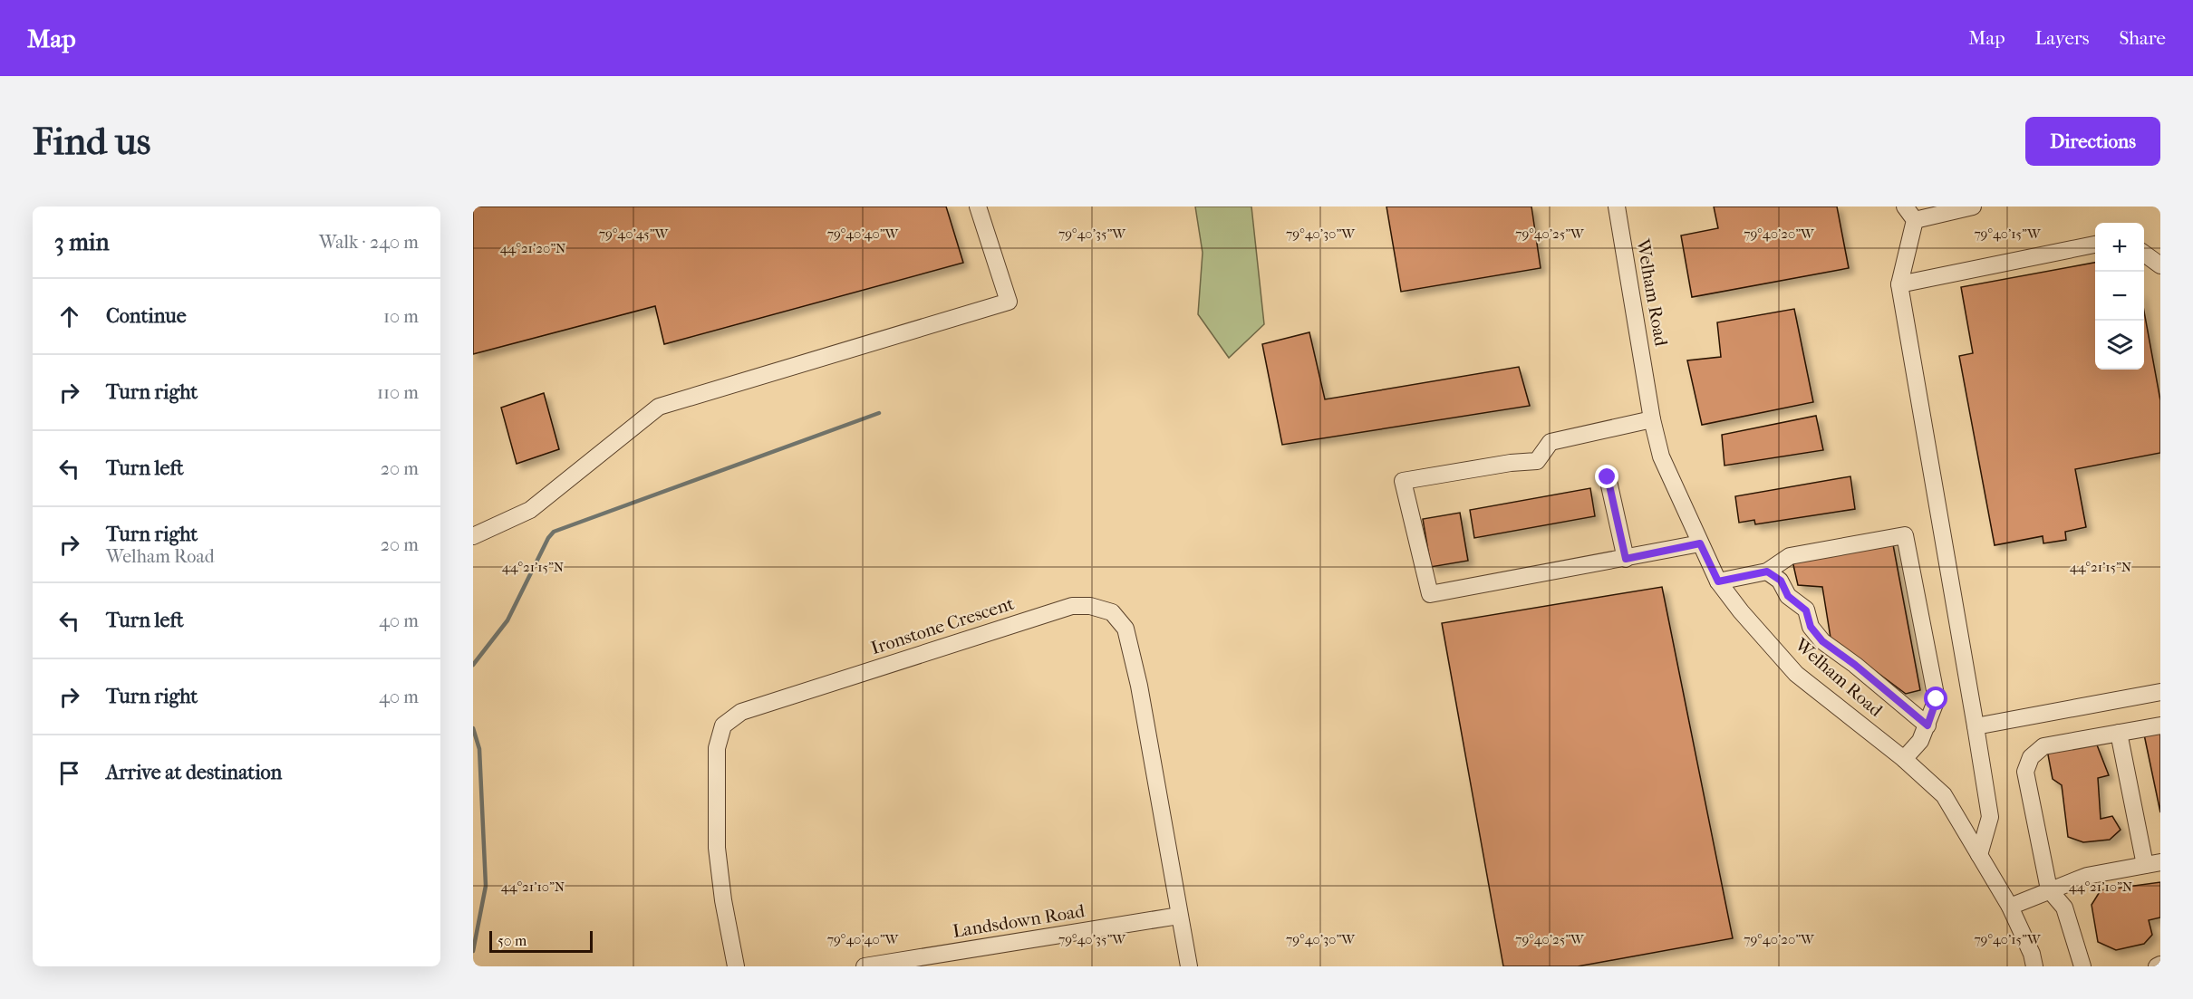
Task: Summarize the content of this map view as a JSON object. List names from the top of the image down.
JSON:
{
  "streets": {
    "street": ["Welham Road", "Ironstone Crescent", "Landsdown Road"]
  },
  "crossings": [
    ["Ironstone Crescent", "Landsdown Road"]
  ],
  "scale_bar": "50 m",
  "page": {
    "header": "Map",
    "nav": ["Map", "Layers", "Share"],
    "buttons": "Directions",
    "title": "Find us",
    "heading": ["3 min", "Walk · 240 m"],
    "map_buttons": ["+", "−"],
    "list": [
      ["Continue", "10 m"],
      ["Turn right", "110 m"],
      ["Turn left", "20 m"],
      ["Turn right", "Welham Road", "20 m"],
      ["Turn left", "40 m"],
      ["Turn right", "40 m"],
      "Arrive at destination"
    ],
    "scale": "50 m"
  },
  "coordinates": [
    "79°40'45\"W",
    "79°40'40\"W",
    "79°40'35\"W",
    "79°40'30\"W",
    "79°40'25\"W",
    "79°40'20\"W",
    "79°40'15\"W",
    "44°21'20\"N",
    "44°21'15\"N",
    "44°21'10\"N"
  ]
}
